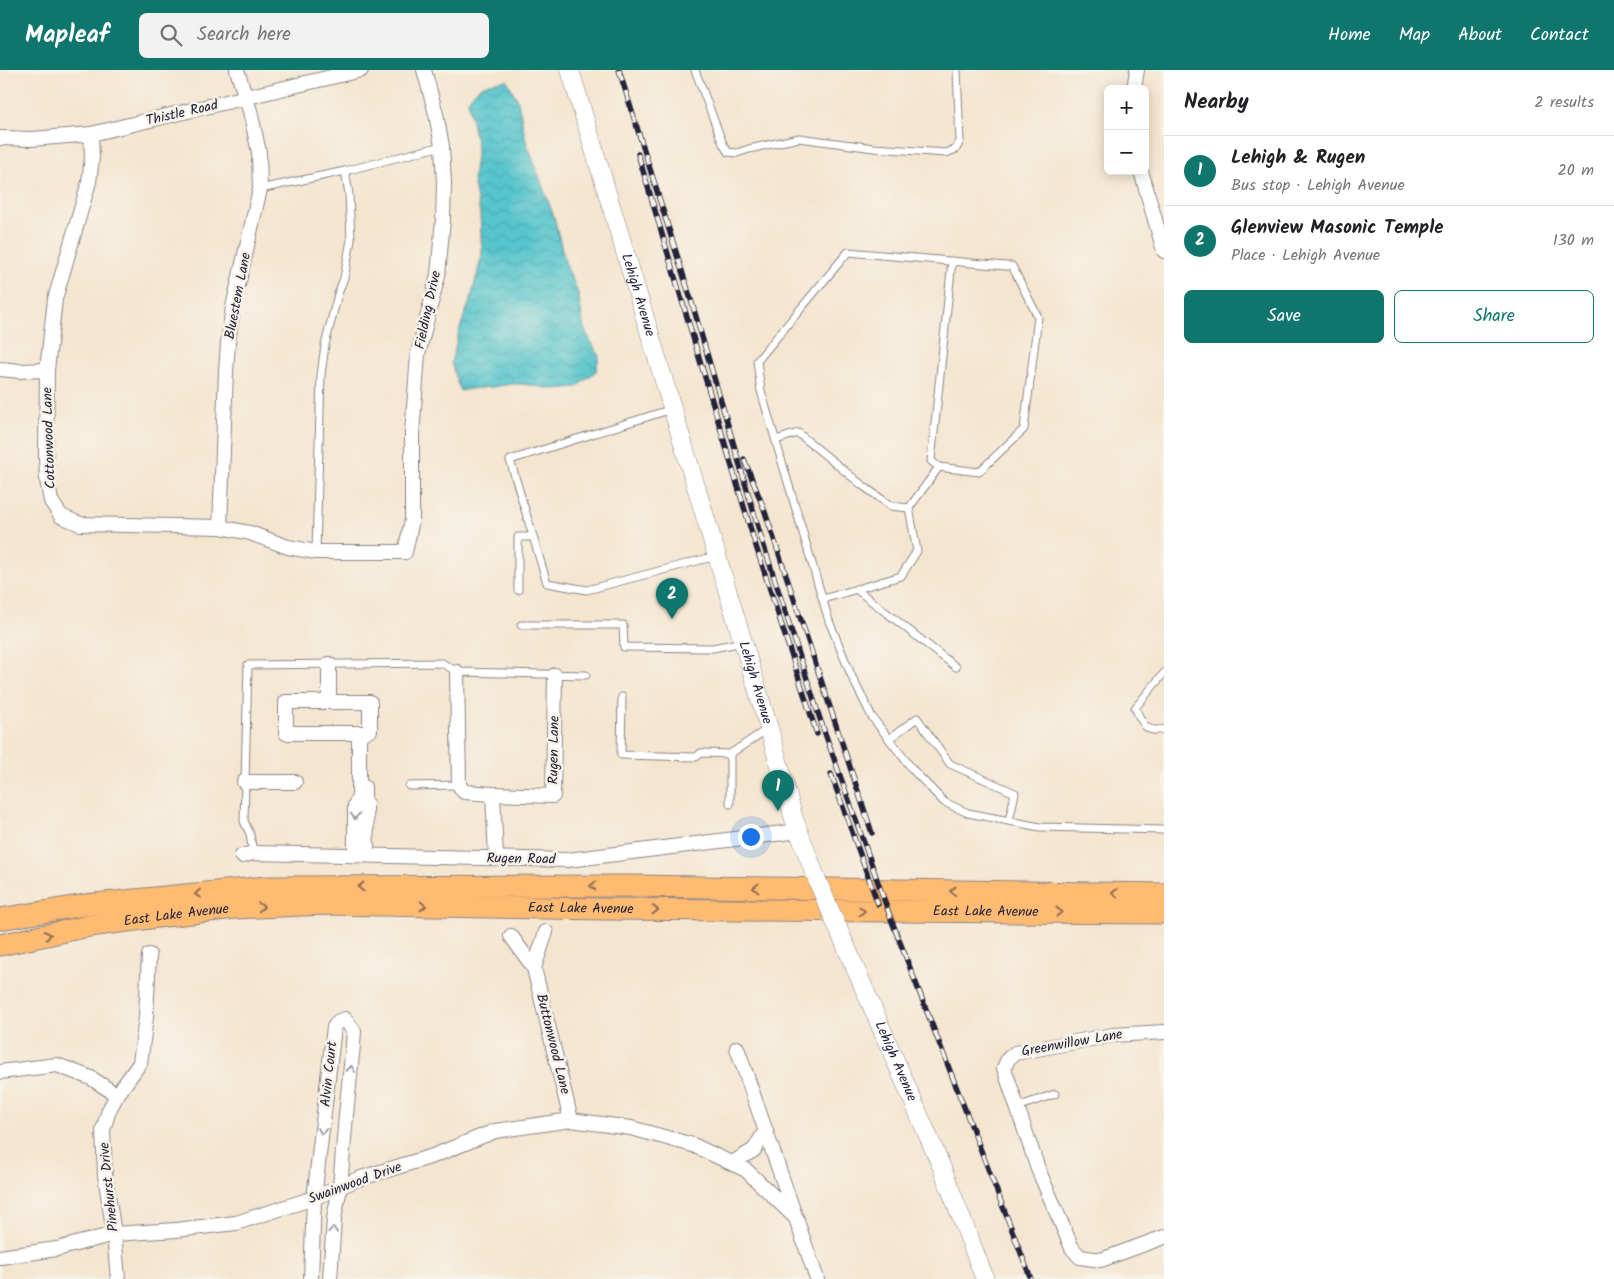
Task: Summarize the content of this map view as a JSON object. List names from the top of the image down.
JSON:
{
  "streets": {
    "main road": ["East Lake Avenue"],
    "street": [
      "Thistle Road",
      "Lehigh Avenue",
      "Bluestem Lane",
      "Fielding Drive",
      "Cottonwood Lane",
      "Rugen Lane",
      "Rugen Road",
      "Greenwillow Lane",
      "Buttonwood Lane",
      "Alvin Court",
      "Swainwood Drive",
      "Pinehurst Drive"
    ]
  },
  "crossings": [
    ["Thistle Road", "Bluestem Lane"],
    ["Thistle Road", "Cottonwood Lane"],
    ["Lehigh Avenue", "Rugen Road"],
    ["Bluestem Lane", "Cottonwood Lane"],
    ["Fielding Drive", "Cottonwood Lane"],
    ["Buttonwood Lane", "Swainwood Drive"],
    ["Alvin Court", "Swainwood Drive"],
    ["Swainwood Drive", "Pinehurst Drive"]
  ],
  "page": {
    "header": "Mapleaf",
    "search": "Search here",
    "nav": [
      "Home",
      "Map",
      "About",
      "Contact"
    ],
    "heading": ["Nearby", "2 results"],
    "map_buttons": ["+", "−"],
    "list": [
      {
        "mark": "1",
        "name": "Lehigh & Rugen",
        "note": "Bus stop · Lehigh Avenue",
        "value": "20 m"
      },
      {
        "mark": "2",
        "name": "Glenview Masonic Temple",
        "note": "Place · Lehigh Avenue",
        "value": "130 m"
      }
    ],
    "buttons": ["Save", "Share"],
    "pins": ["2", "1"]
  }
}
